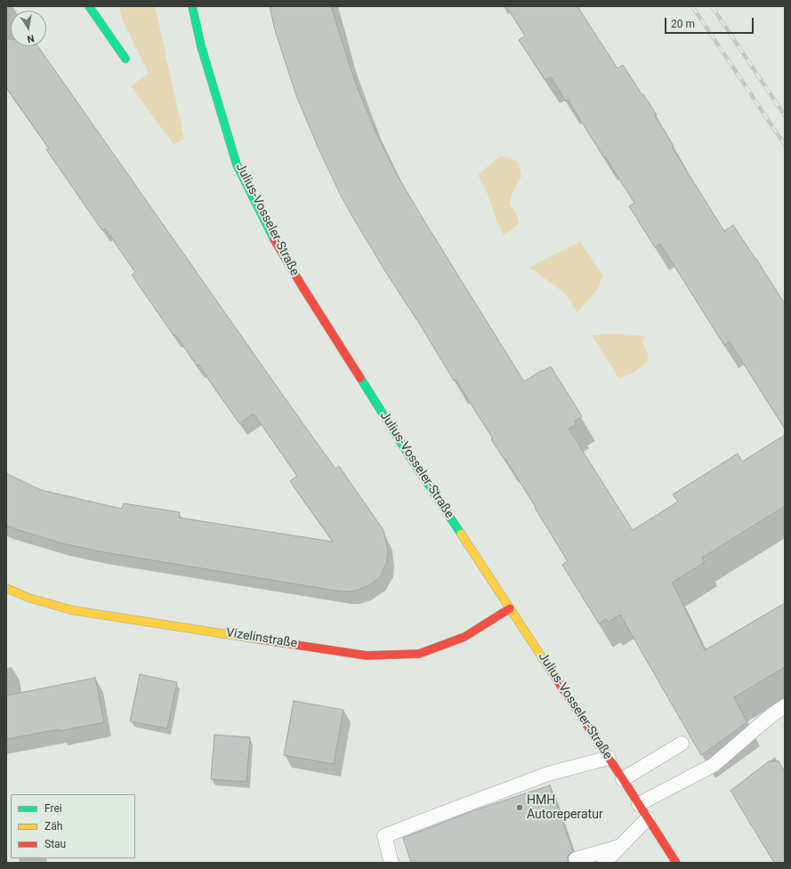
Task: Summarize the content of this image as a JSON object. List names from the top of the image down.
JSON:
{
  "streets": {
    "street": ["Julius-Vosseler-Straße", "Vizelinstraße"]
  },
  "crossings": [
    ["Julius-Vosseler-Straße", "Vizelinstraße"]
  ],
  "places": ["HMH Autoreperatur"],
  "legend": ["Frei", "Zäh", "Stau"],
  "scale_bar": "20 m",
  "north": "bottom"
}
